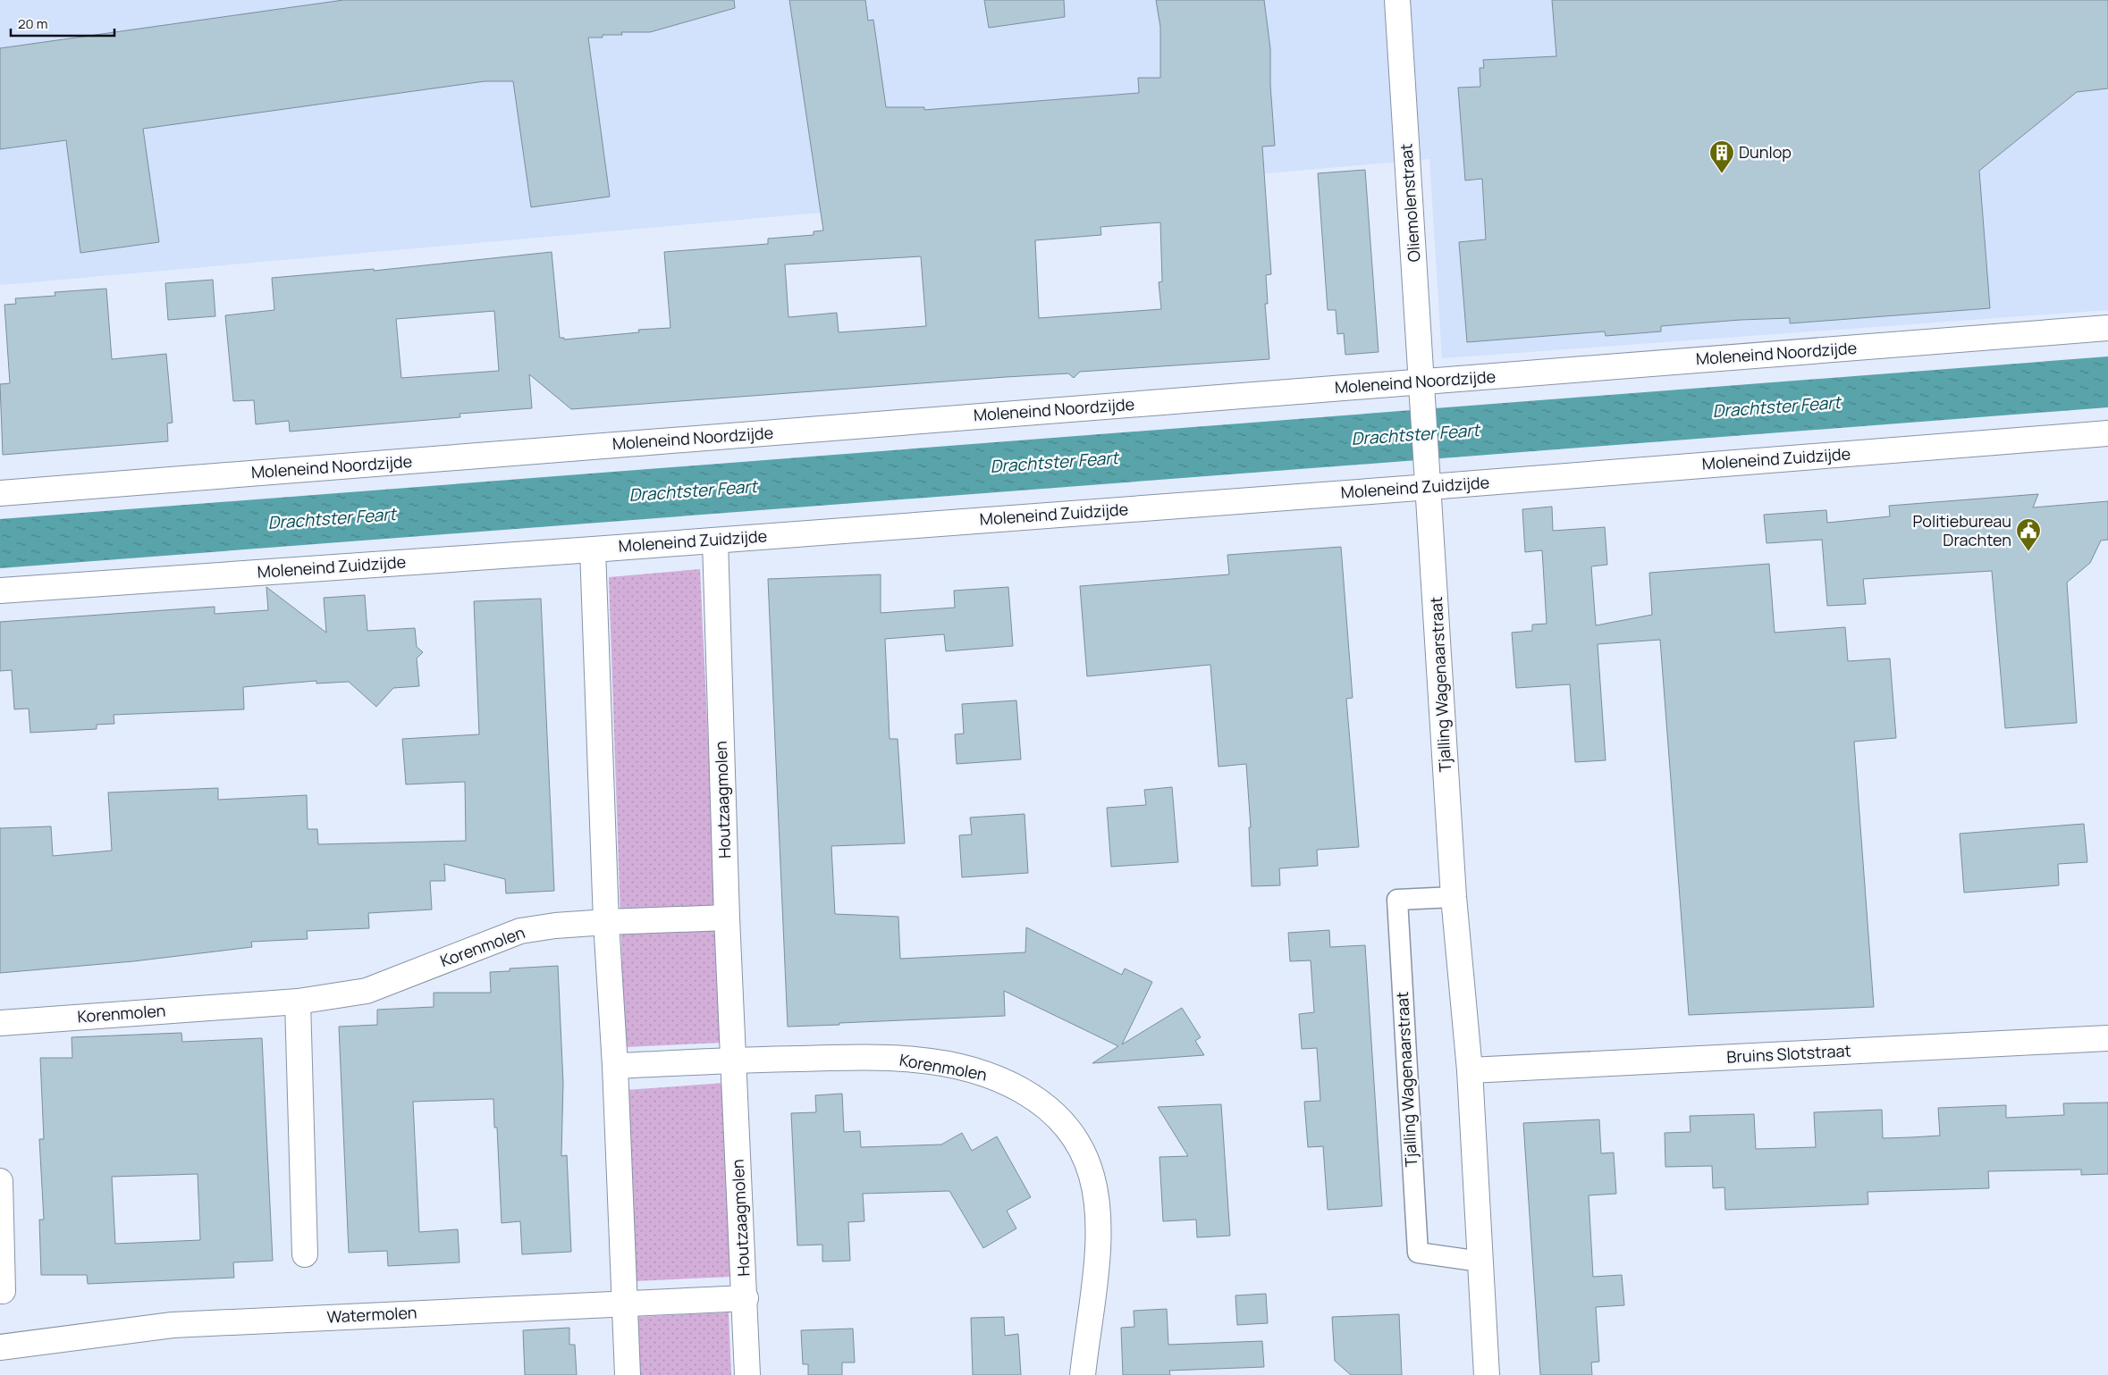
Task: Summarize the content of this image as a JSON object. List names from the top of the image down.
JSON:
{
  "streets": {
    "street": [
      "Oliemolenstraat",
      "Moleneind Noordzijde",
      "Moleneind Zuidzijde",
      "Tjalling Wagenaarstraat",
      "Houtzaagmolen",
      "Korenmolen",
      "Bruins Slotstraat",
      "Watermolen"
    ]
  },
  "crossings": [
    ["Oliemolenstraat", "Moleneind Noordzijde"],
    ["Oliemolenstraat", "Moleneind Zuidzijde"],
    ["Oliemolenstraat", "Tjalling Wagenaarstraat"],
    ["Moleneind Zuidzijde", "Tjalling Wagenaarstraat"],
    ["Moleneind Zuidzijde", "Houtzaagmolen"],
    ["Tjalling Wagenaarstraat", "Bruins Slotstraat"],
    ["Houtzaagmolen", "Korenmolen"],
    ["Houtzaagmolen", "Watermolen"]
  ],
  "water": ["Drachtster Feart"],
  "places": {
    "building": ["Dunlop"],
    "public building": ["Politiebureau Drachten"]
  },
  "scale_bar": "20 m"
}
